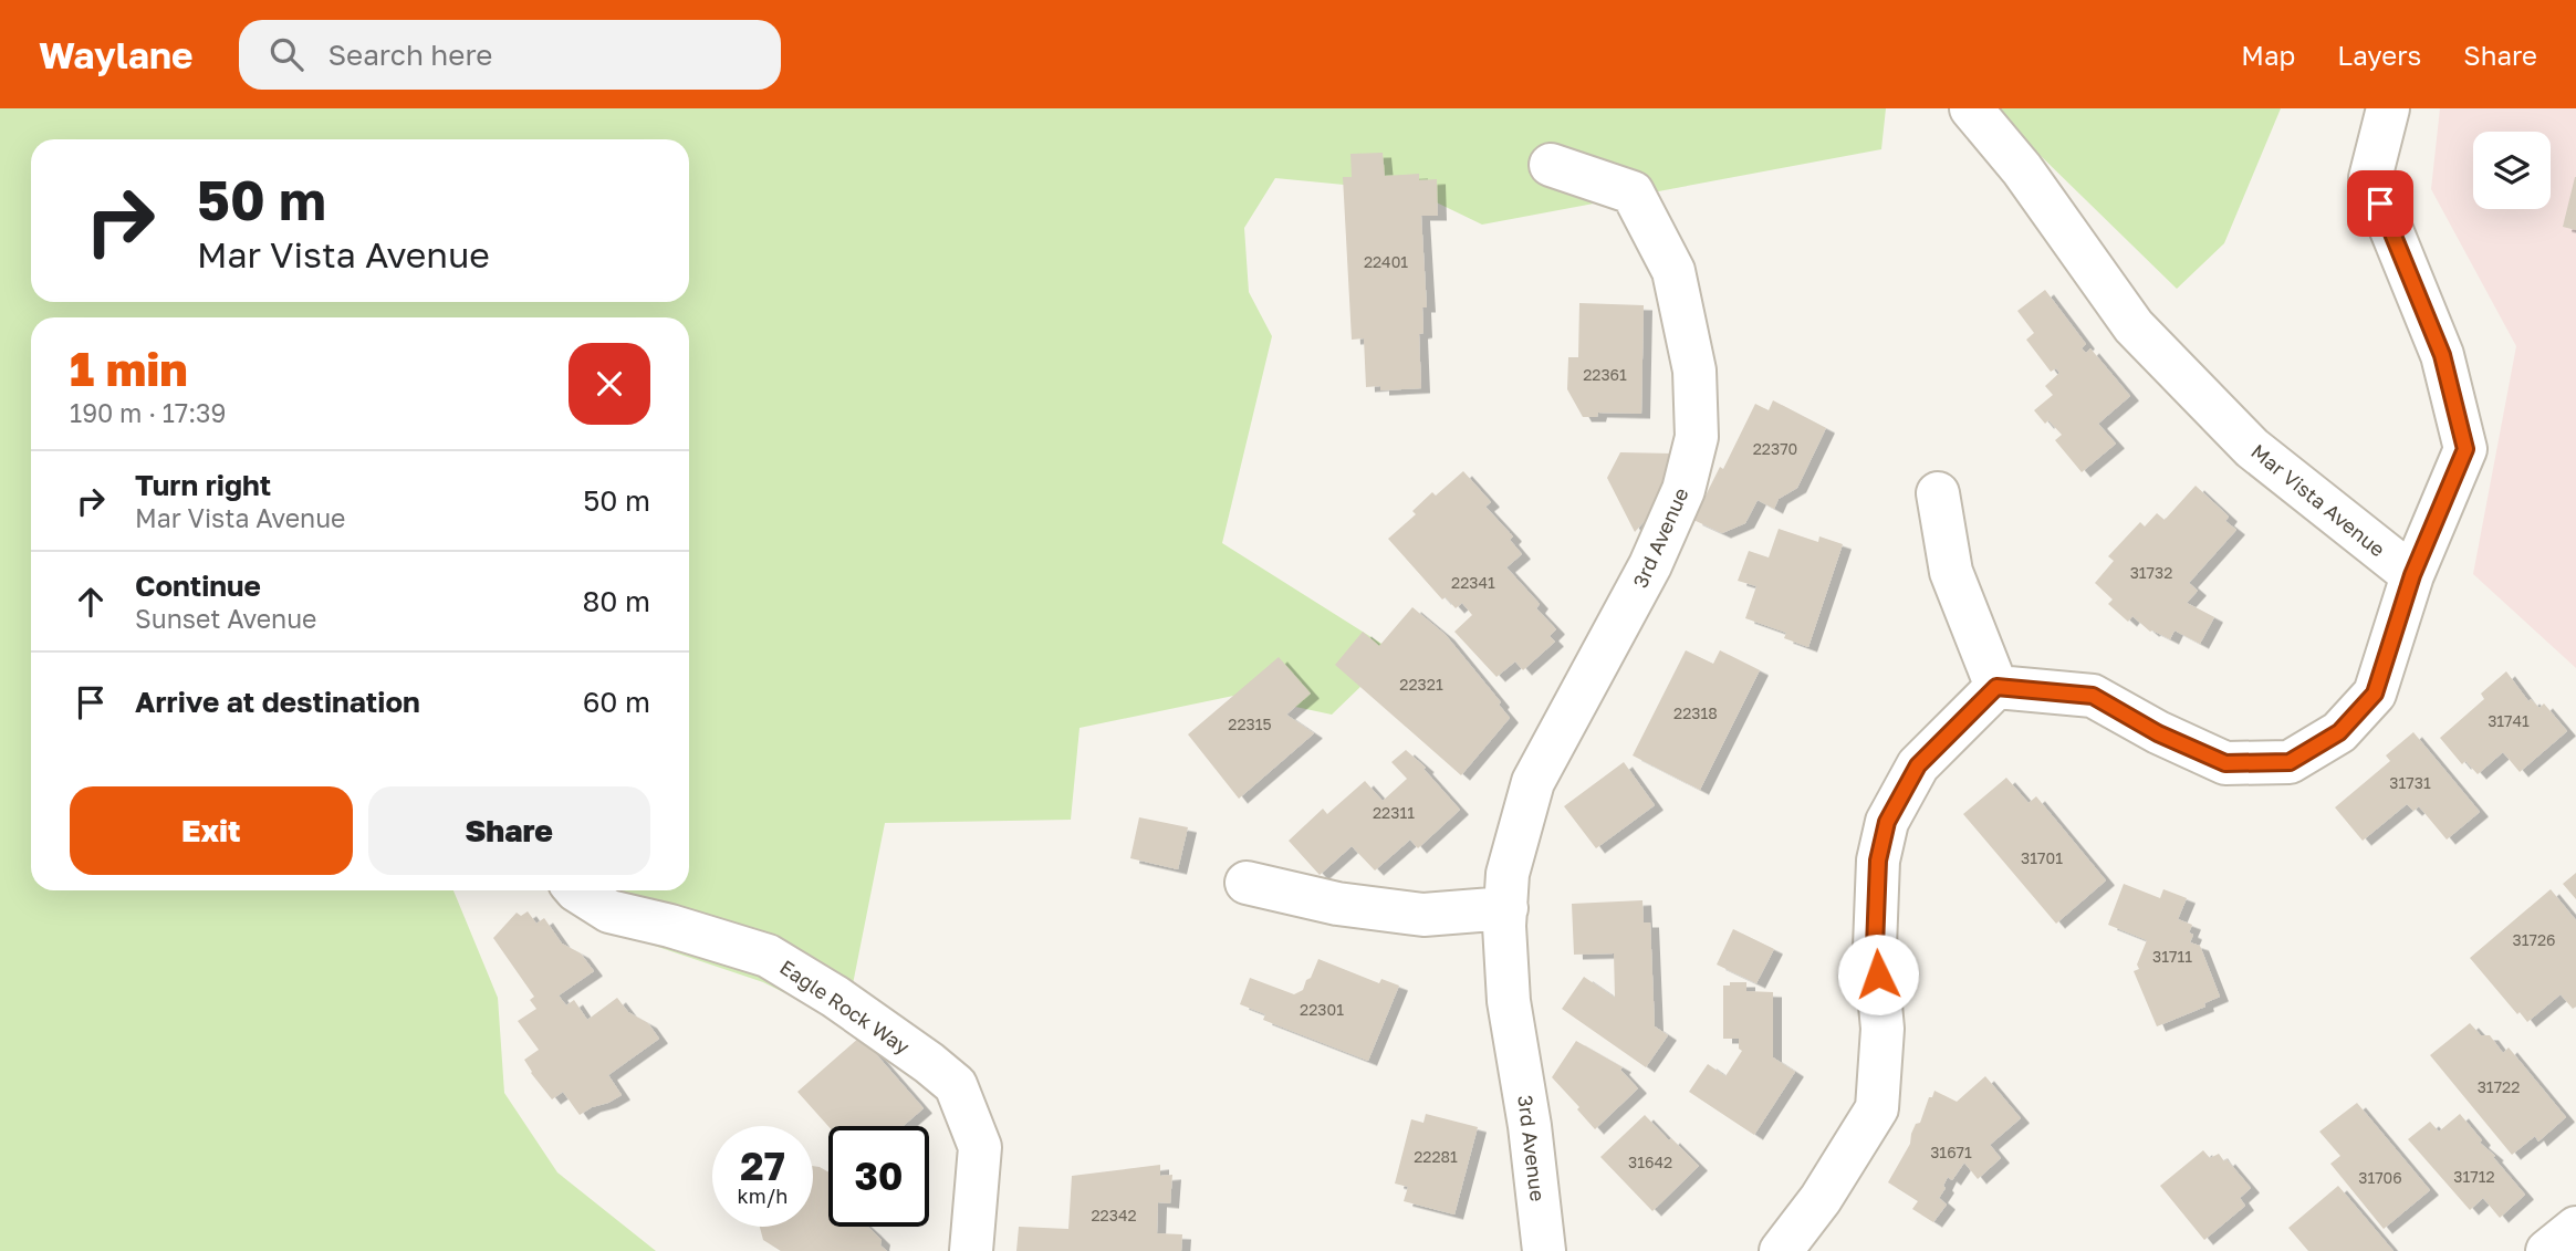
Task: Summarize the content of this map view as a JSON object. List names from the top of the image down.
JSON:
{
  "streets": {
    "street": ["Mar Vista Avenue", "3rd Avenue", "Eagle Rock Way"]
  },
  "house_numbers": [
    "22401",
    "22361",
    "22370",
    "31732",
    "22341",
    "22321",
    "22318",
    "31741",
    "22315",
    "31731",
    "22311",
    "31701",
    "31726",
    "31711",
    "22301",
    "31722",
    "31671",
    "22281",
    "31642",
    "31712",
    "31706",
    "22342"
  ],
  "page": {
    "header": "Waylane",
    "search": "Search here",
    "nav": ["Map", "Layers", "Share"],
    "turn": ["50 m", "Mar Vista Avenue"],
    "heading": ["1 min", "190 m · 17:39"],
    "list": [
      {
        "name": "Turn right",
        "note": "Mar Vista Avenue",
        "value": "50 m"
      },
      {
        "name": "Continue",
        "note": "Sunset Avenue",
        "value": "80 m"
      },
      {
        "name": "Arrive at destination",
        "value": "60 m"
      }
    ],
    "buttons": ["Exit", "Share"],
    "speed": "27 km/h",
    "limit": "30"
  }
}
